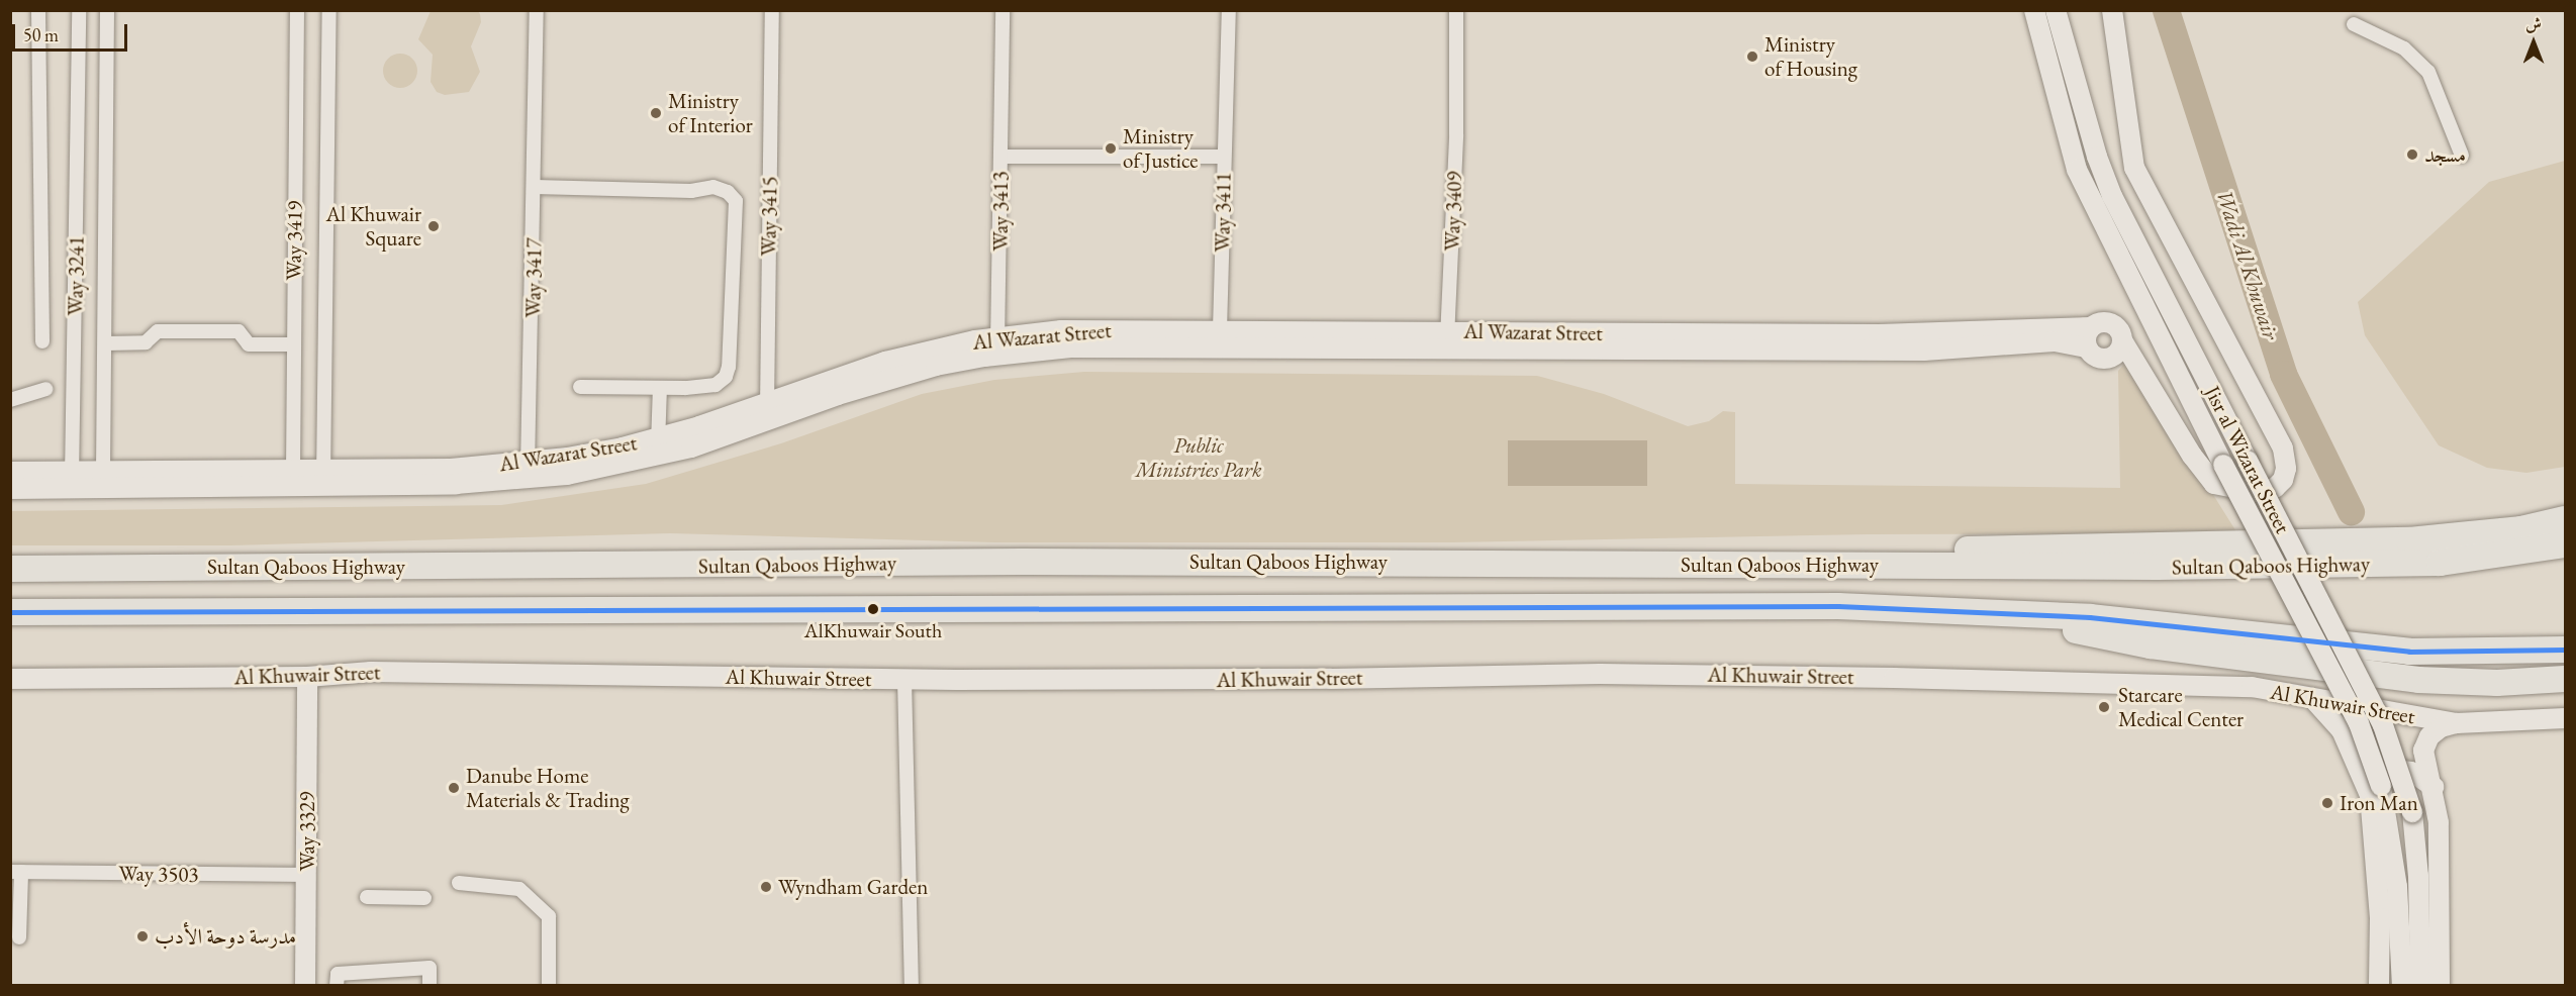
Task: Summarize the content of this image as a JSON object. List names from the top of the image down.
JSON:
{
  "streets": {
    "highway": ["Sultan Qaboos Highway"],
    "street": [
      "Way 3413",
      "Way 3409",
      "Way 3411",
      "Way 3415",
      "Way 3419",
      "Way 3241",
      "Way 3417",
      "Al Wazarat Street",
      "Jisr al Wizarat Street",
      "Al Khuwair Street",
      "Way 3329",
      "Way 3503"
    ]
  },
  "crossings": [
    ["Way 3413", "Al Wazarat Street"],
    ["Way 3409", "Al Wazarat Street"],
    ["Way 3411", "Al Wazarat Street"],
    ["Way 3415", "Al Wazarat Street"],
    ["Way 3419", "Al Wazarat Street"],
    ["Way 3241", "Al Wazarat Street"],
    ["Way 3417", "Al Wazarat Street"],
    ["Al Khuwair Street", "Way 3329"],
    ["Way 3329", "Way 3503"]
  ],
  "water": ["Wadi Al Khuwair"],
  "parks": ["Public Ministries Park"],
  "places": [
    "Ministry of Housing",
    "Ministry of Interior",
    "Ministry of Justice",
    "مسجد",
    "Al Khuwair Square",
    "AlKhuwair South",
    "Starcare Medical Center",
    "Danube Home Materials & Trading",
    "Iron Man",
    "Wyndham Garden",
    "مدرسة دوحة الأدب"
  ],
  "scale_bar": "50 m",
  "north": "top"
}
